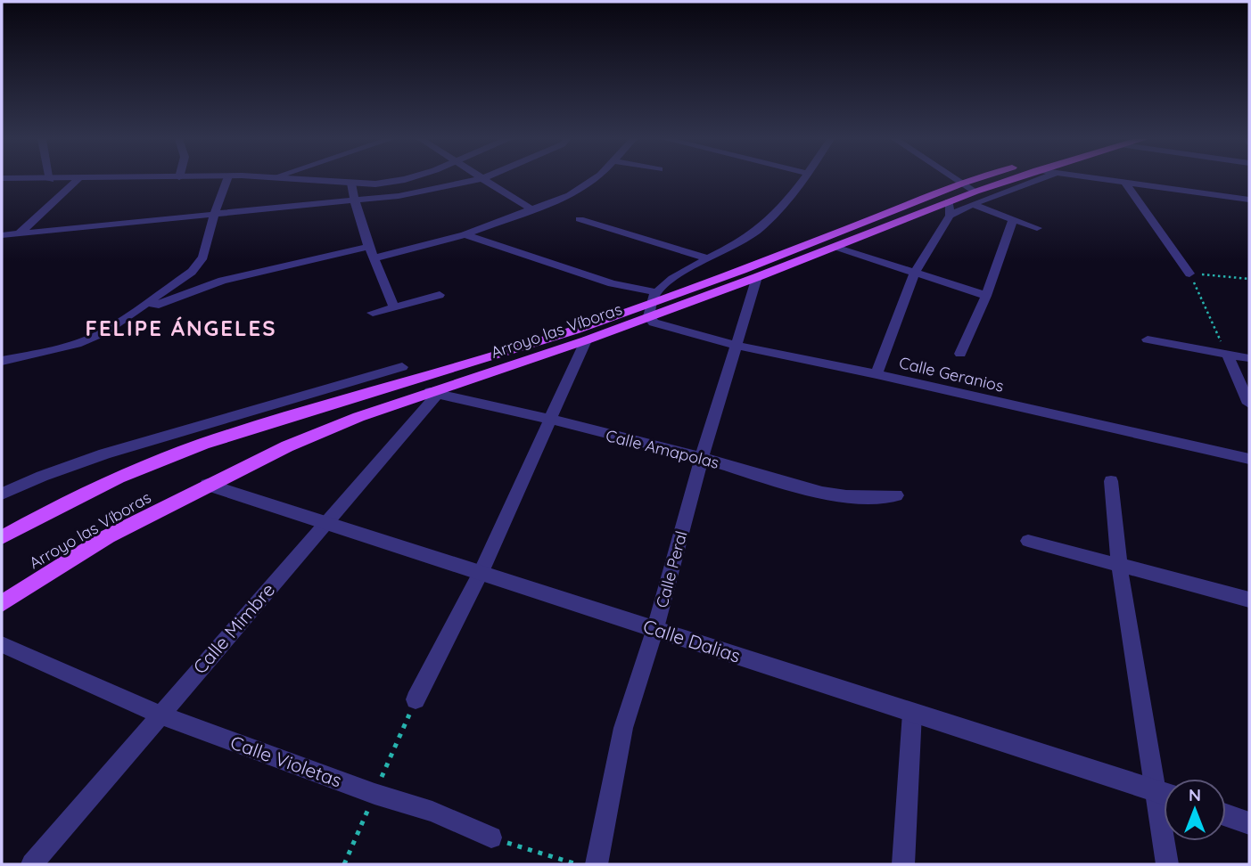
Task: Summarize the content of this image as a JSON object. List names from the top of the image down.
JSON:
{
  "streets": {
    "main road": ["Arroyo las Víboras"],
    "street": [
      "Calle Geranios",
      "Calle Amapolas",
      "Calle Peral",
      "Calle Mimbre",
      "Calle Dalias",
      "Calle Violetas"
    ]
  },
  "crossings": [
    ["Arroyo las Víboras", "Calle Geranios"],
    ["Arroyo las Víboras", "Calle Amapolas"],
    ["Arroyo las Víboras", "Calle Peral"],
    ["Arroyo las Víboras", "Calle Mimbre"],
    ["Arroyo las Víboras", "Calle Dalias"],
    ["Calle Geranios", "Calle Peral"],
    ["Calle Amapolas", "Calle Peral"],
    ["Calle Amapolas", "Calle Mimbre"],
    ["Calle Peral", "Calle Dalias"],
    ["Calle Mimbre", "Calle Dalias"],
    ["Calle Mimbre", "Calle Violetas"]
  ],
  "districts": ["FELIPE ÁNGELES"],
  "north": "top"
}
